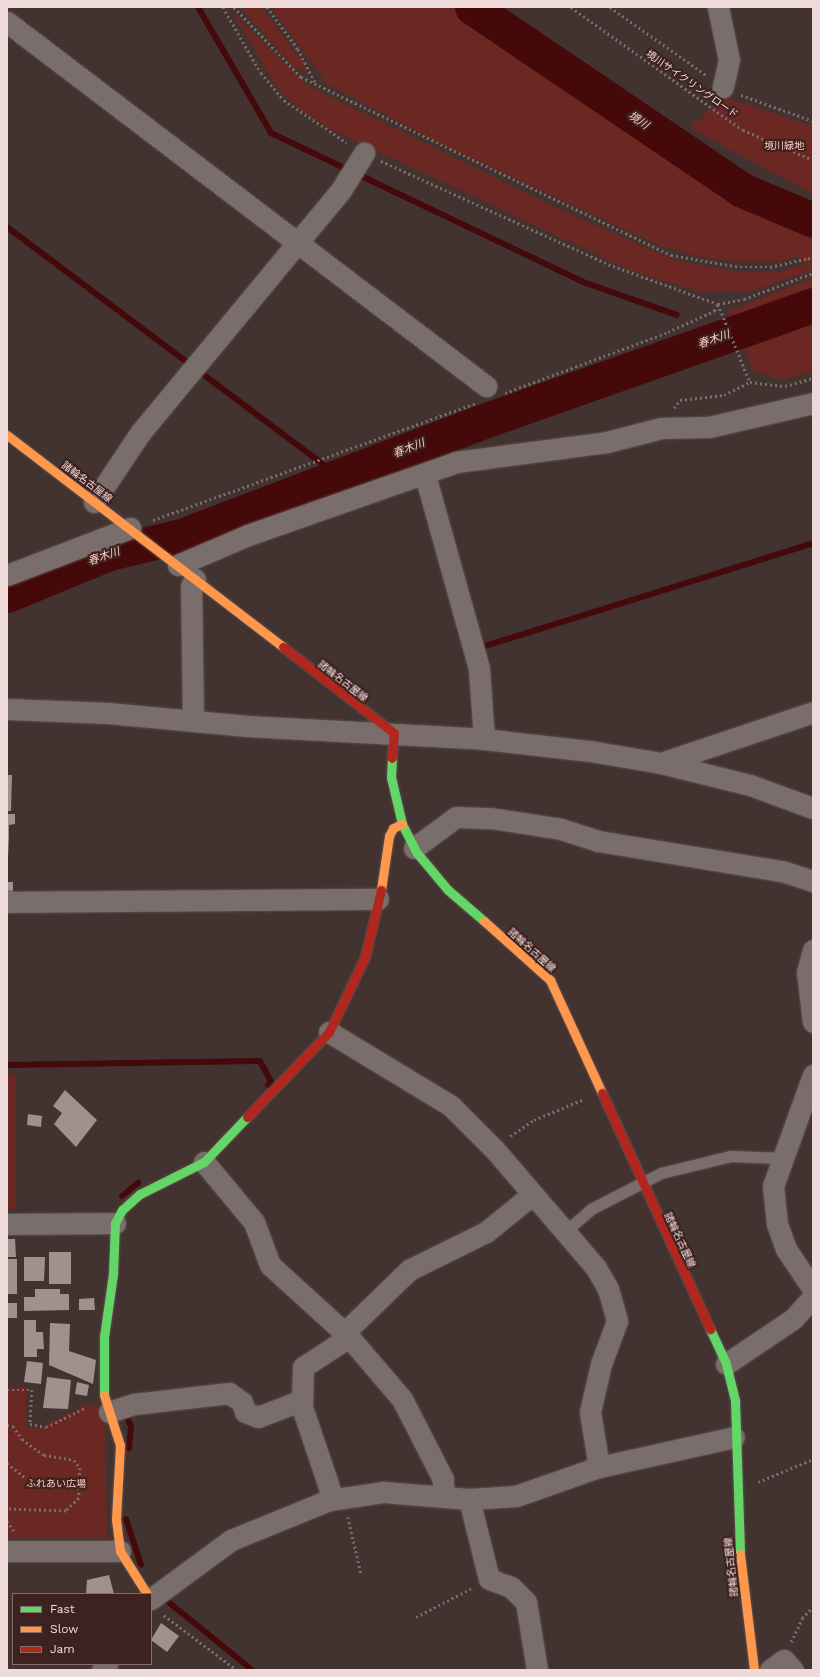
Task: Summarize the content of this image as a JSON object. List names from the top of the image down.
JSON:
{
  "streets": {
    "main road": ["諸輪名古屋線"],
    "path": ["境川サイクリングロード"]
  },
  "water": ["境川", "春木川"],
  "parks": ["境川緑地", "ふれあい広場"],
  "legend": ["Fast", "Slow", "Jam"]
}
